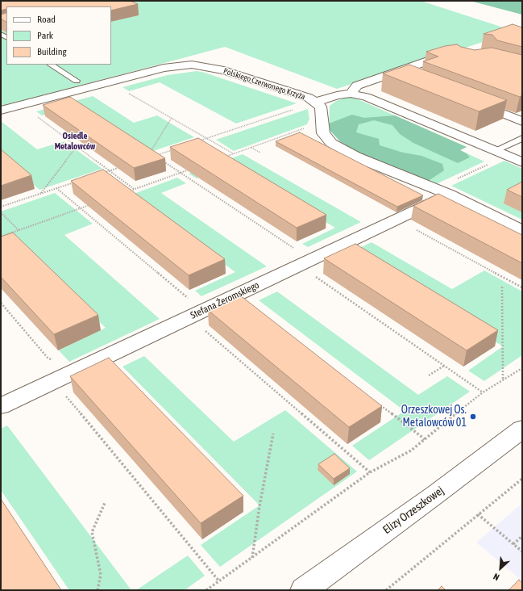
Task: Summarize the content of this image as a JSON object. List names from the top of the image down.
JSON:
{
  "streets": {
    "street": ["Polskiego Czerwonego Krzyża", "Stefana Żeromskiego", "Elizy Orzeszkowej"]
  },
  "crossings": [
    ["Polskiego Czerwonego Krzyża", "Stefana Żeromskiego"]
  ],
  "districts": ["Osiedle Metalowców"],
  "places": ["Orzeszkowej Os. Metalowców 01"],
  "legend": ["Road", "Park", "Building"],
  "north": "bottom left"
}
